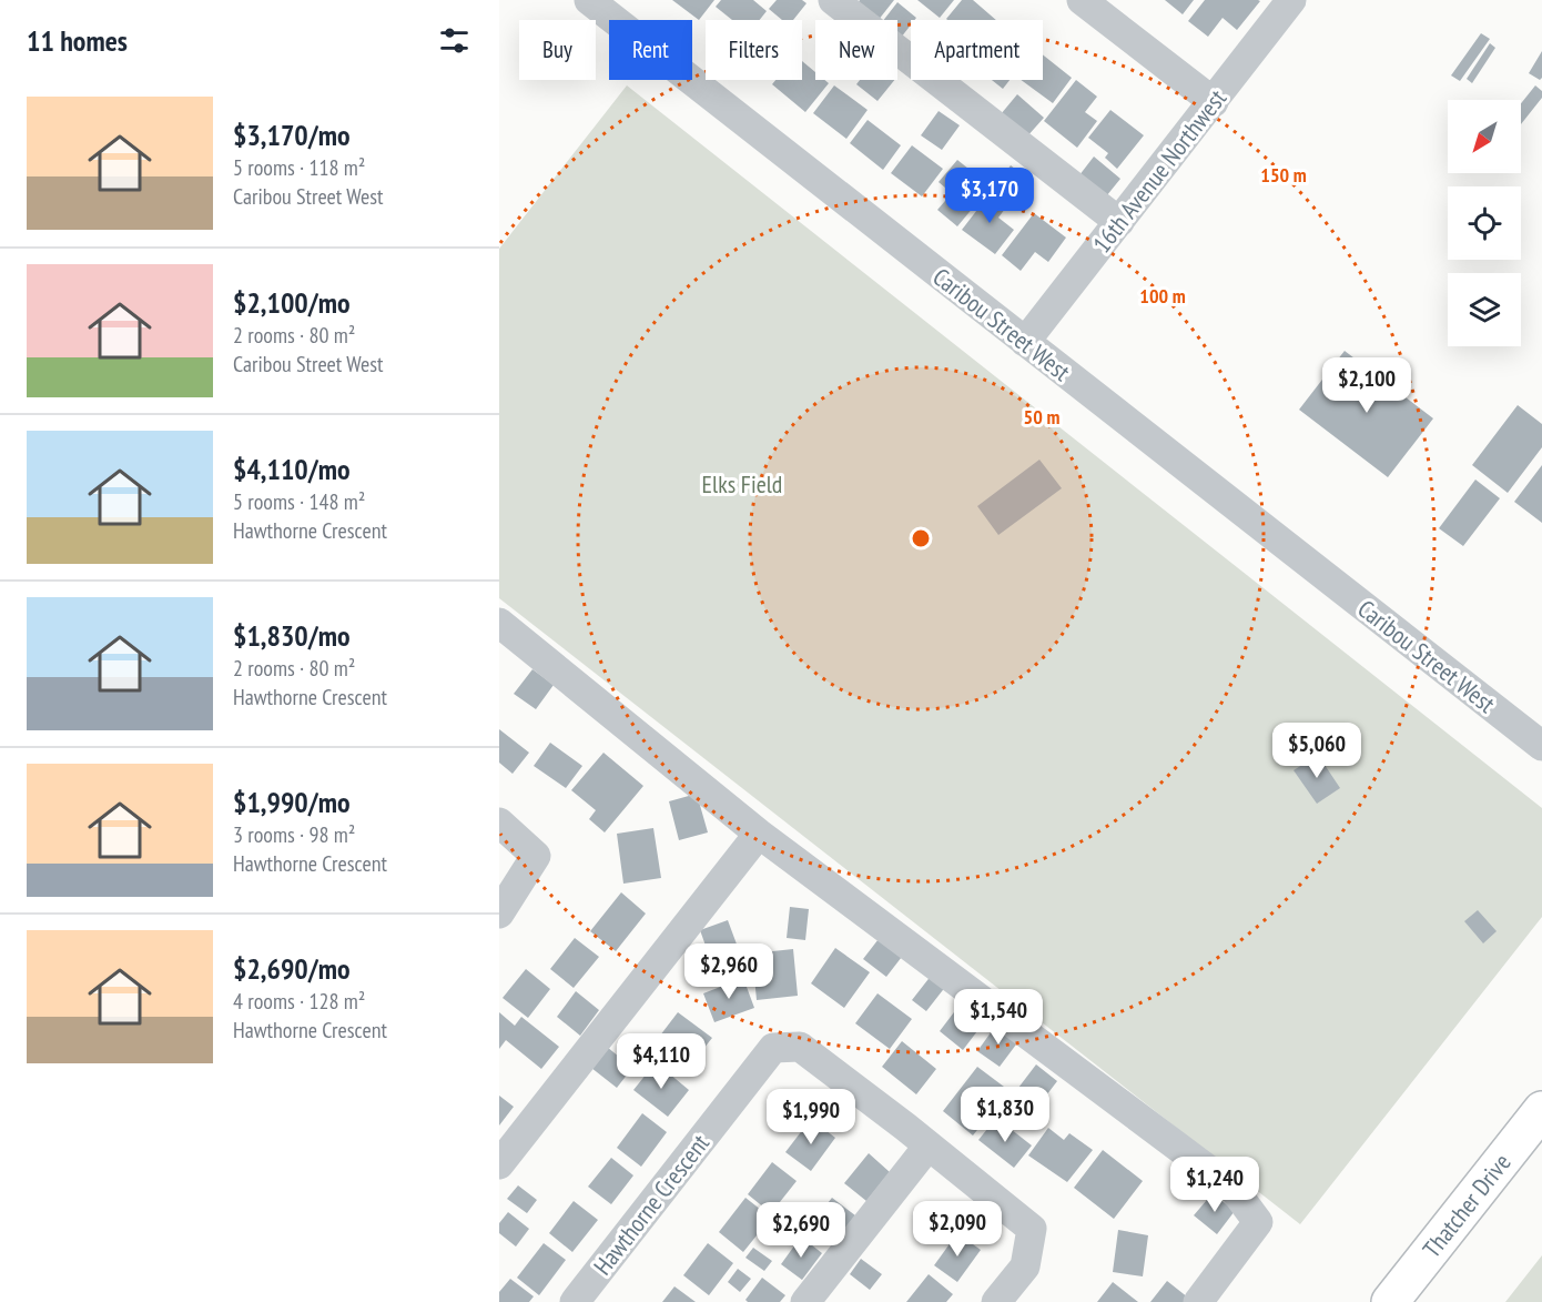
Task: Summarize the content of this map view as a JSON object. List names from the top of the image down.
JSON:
{
  "streets": {
    "main road": ["Thatcher Drive"],
    "street": ["16th Avenue Northwest", "Caribou Street West", "Hawthorne Crescent"]
  },
  "crossings": [
    ["16th Avenue Northwest", "Caribou Street West"]
  ],
  "parks": ["Elks Field"],
  "north": "bottom left",
  "page": {
    "heading": "11 homes",
    "chip": [
      "Buy",
      "Rent",
      "Filters",
      "New",
      "Apartment"
    ],
    "list": [
      {
        "name": "$3,170/mo",
        "note": "5 rooms · 118 m² · Caribou Street West"
      },
      {
        "name": "$2,100/mo",
        "note": "2 rooms · 80 m² · Caribou Street West"
      },
      {
        "name": "$4,110/mo",
        "note": "5 rooms · 148 m² · Hawthorne Crescent"
      },
      {
        "name": "$1,830/mo",
        "note": "2 rooms · 80 m² · Hawthorne Crescent"
      },
      {
        "name": "$1,990/mo",
        "note": "3 rooms · 98 m² · Hawthorne Crescent"
      },
      {
        "name": "$2,690/mo",
        "note": "4 rooms · 128 m² · Hawthorne Crescent"
      }
    ],
    "price": [
      "$3,170",
      "$2,100",
      "$5,060",
      "$2,960",
      "$1,540",
      "$4,110",
      "$1,830",
      "$1,990",
      "$1,240",
      "$2,090",
      "$2,690"
    ]
  },
  "rings": ["150 m", "100 m", "50 m"]
}
